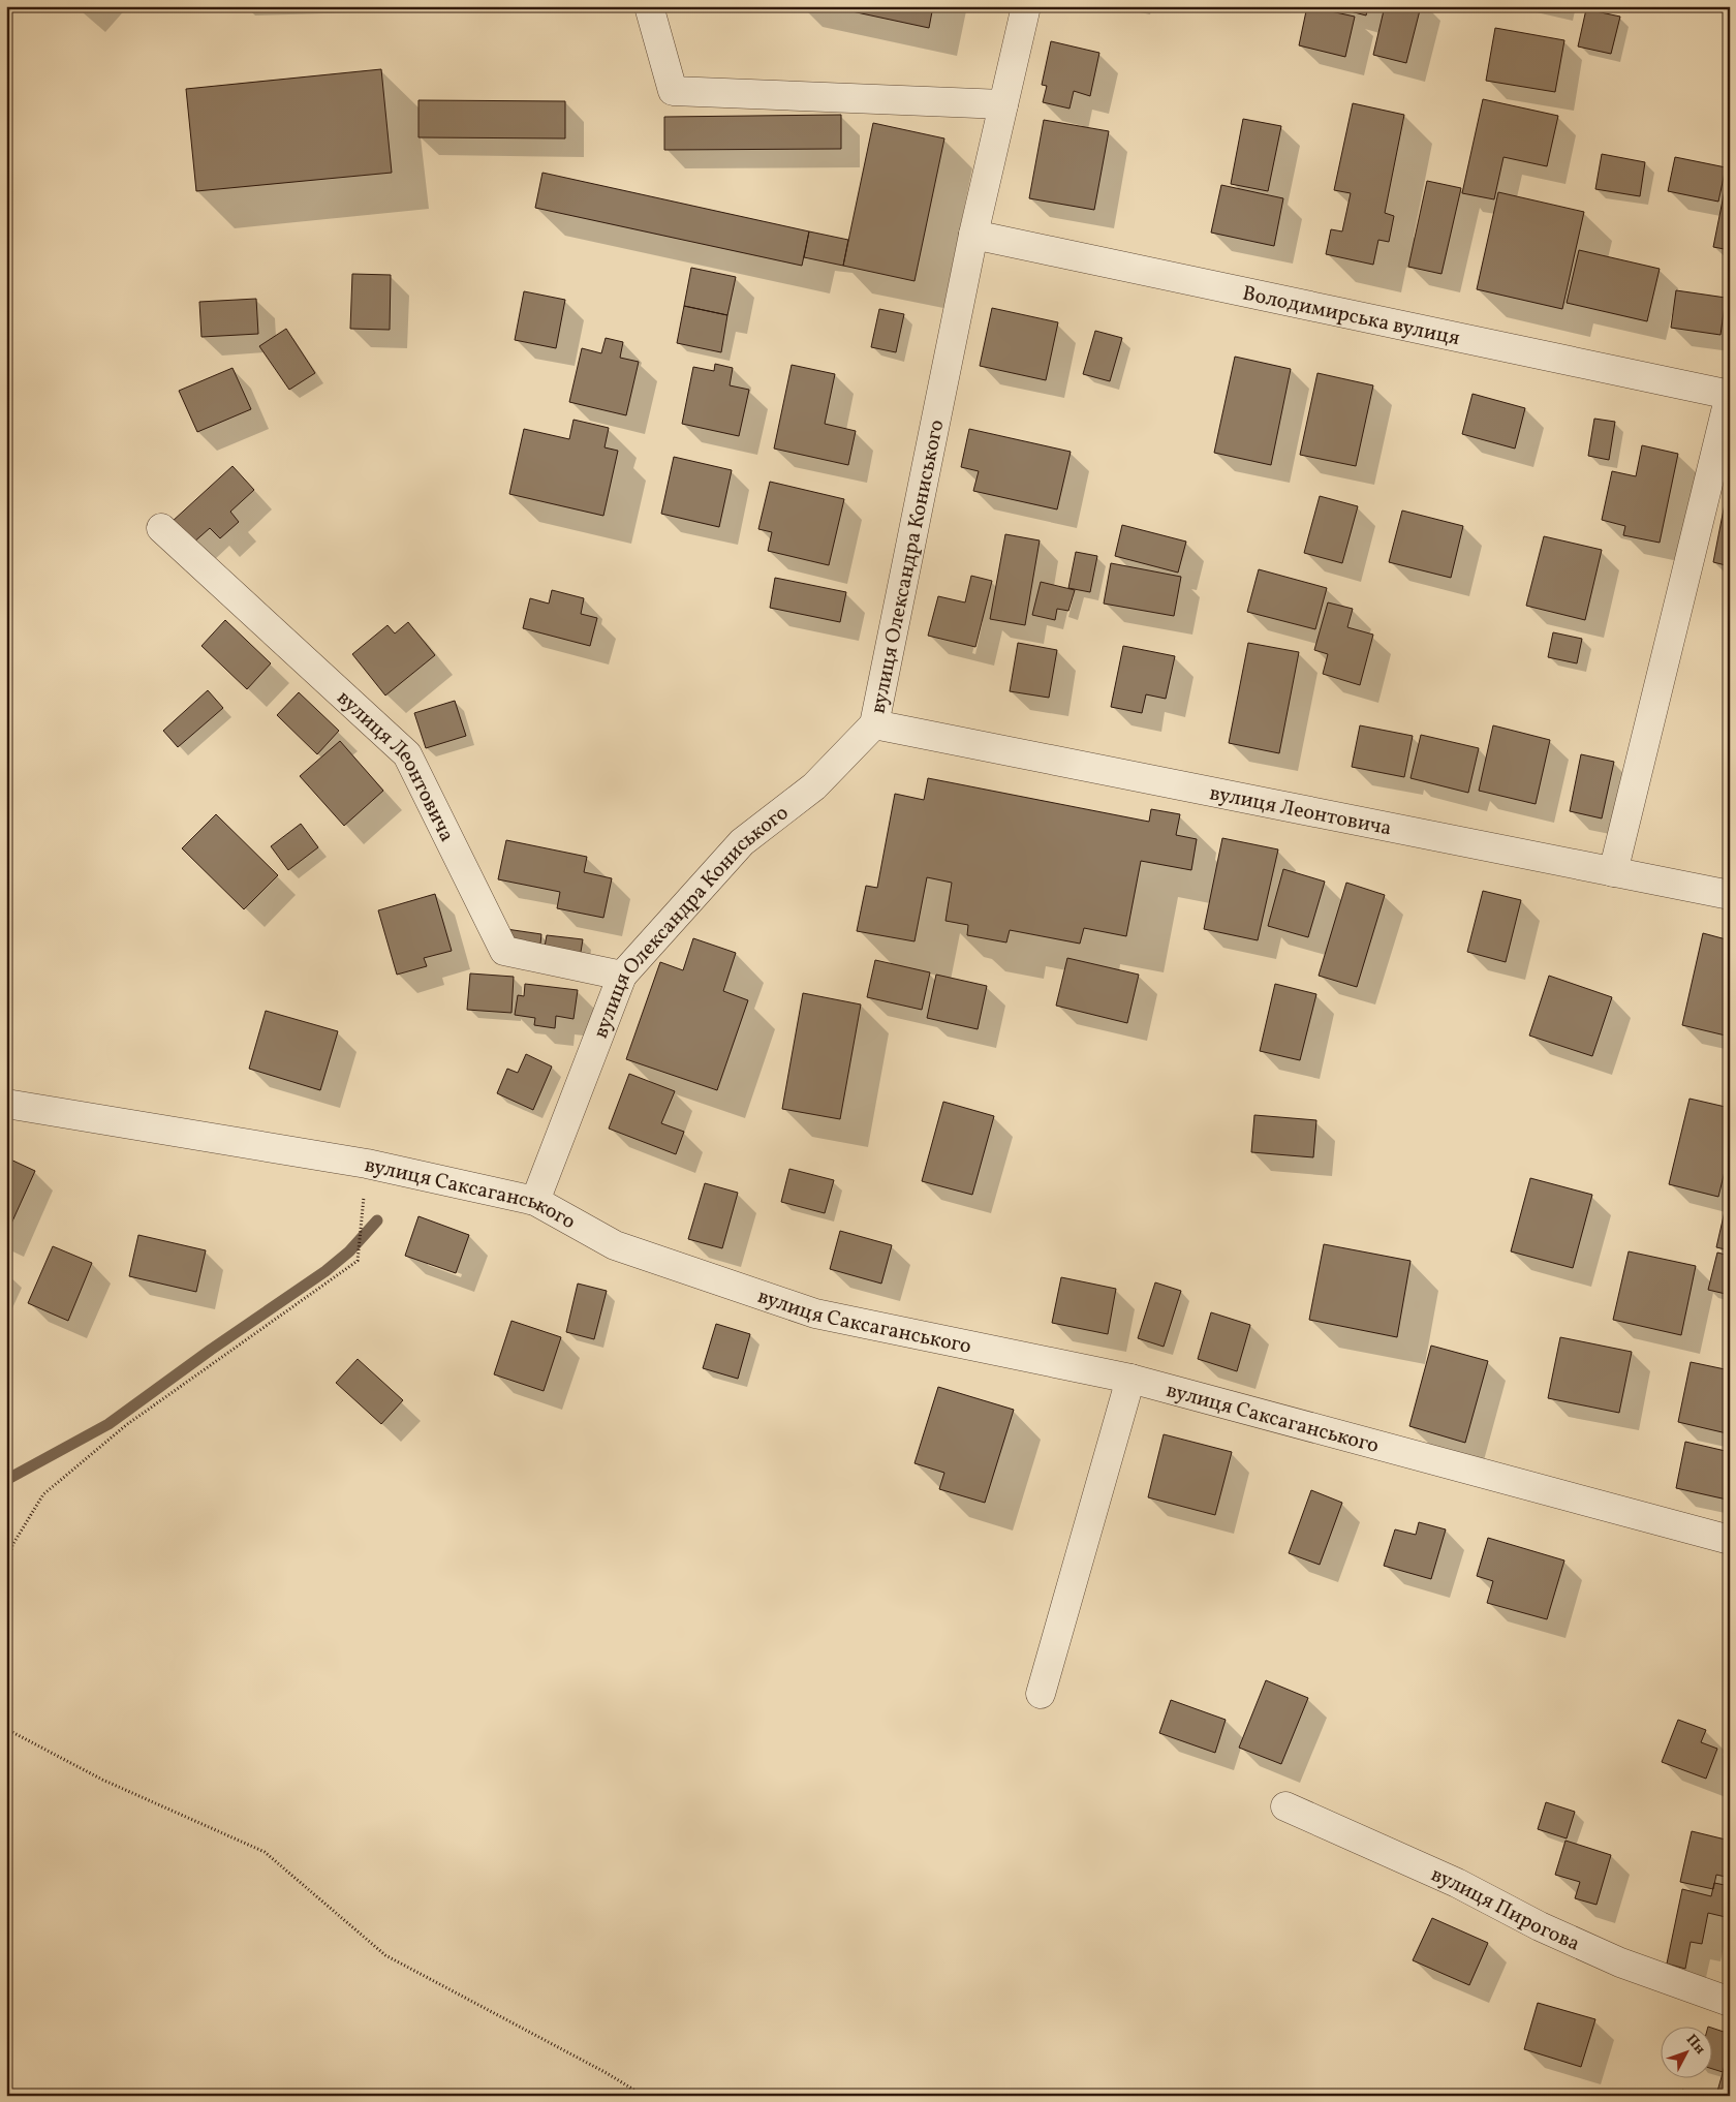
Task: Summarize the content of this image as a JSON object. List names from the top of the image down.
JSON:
{
  "streets": {
    "street": [
      "Володимирська вулиця",
      "вулиця Олександра Кониського",
      "вулиця Леонтовича",
      "вулиця Саксаганського",
      "вулиця Пирогова"
    ]
  },
  "crossings": [
    ["Володимирська вулиця", "вулиця Олександра Кониського"],
    ["вулиця Олександра Кониського", "вулиця Леонтовича"],
    ["вулиця Олександра Кониського", "вулиця Саксаганського"]
  ],
  "north": "top right"
}
